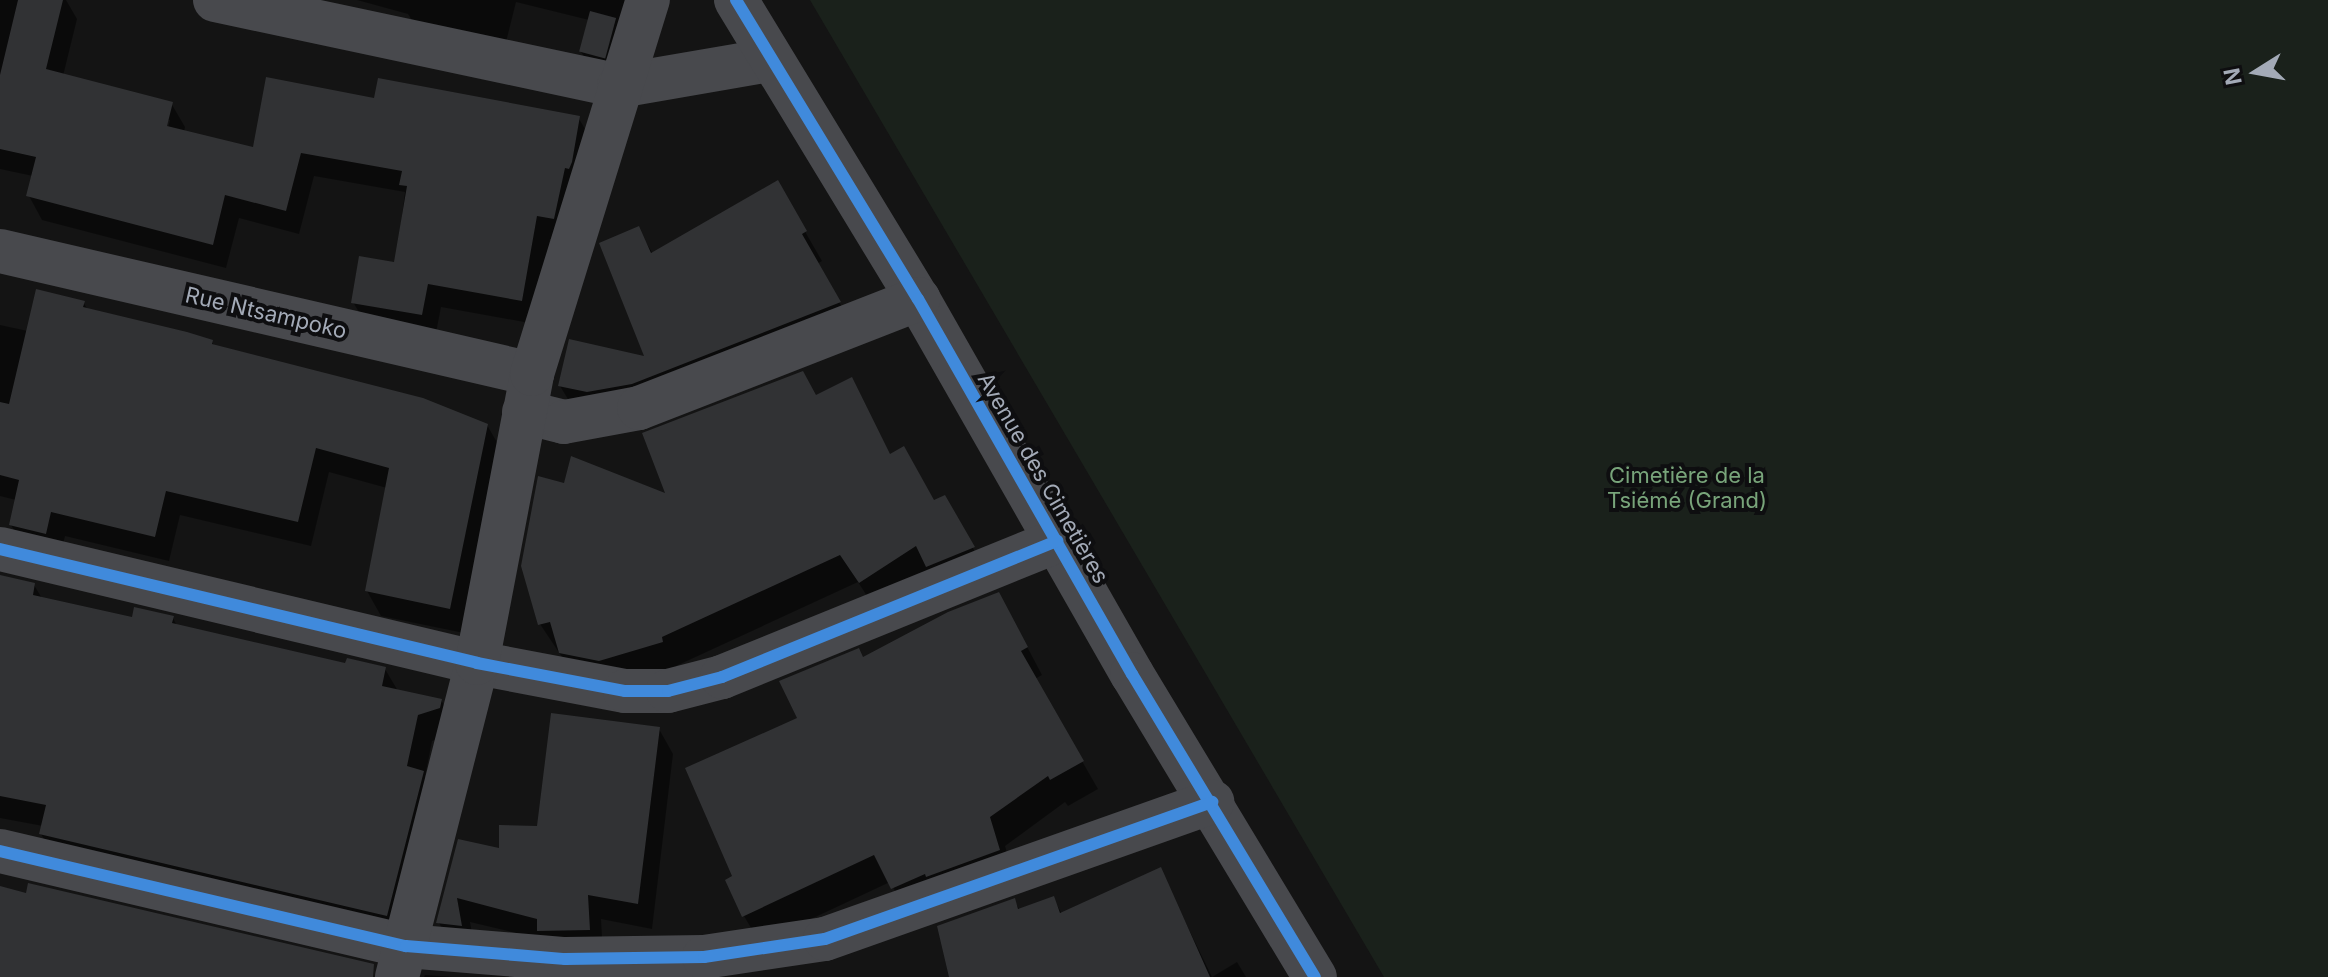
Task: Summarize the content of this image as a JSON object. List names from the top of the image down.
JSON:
{
  "streets": {
    "street": ["Rue Ntsampoko", "Avenue des Cimetières"]
  },
  "crossings": [
    ["Rue Ntsampoko", "Avenue des Cimetières"]
  ],
  "parks": ["Cimetière de la Tsiémé (Grand)"],
  "north": "left"
}
